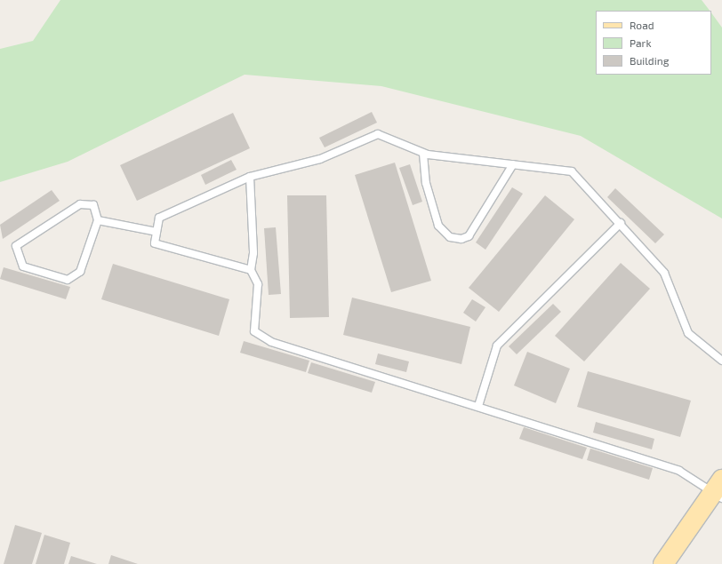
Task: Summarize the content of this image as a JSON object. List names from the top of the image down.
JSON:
{
  "legend": ["Road", "Park", "Building"]
}
